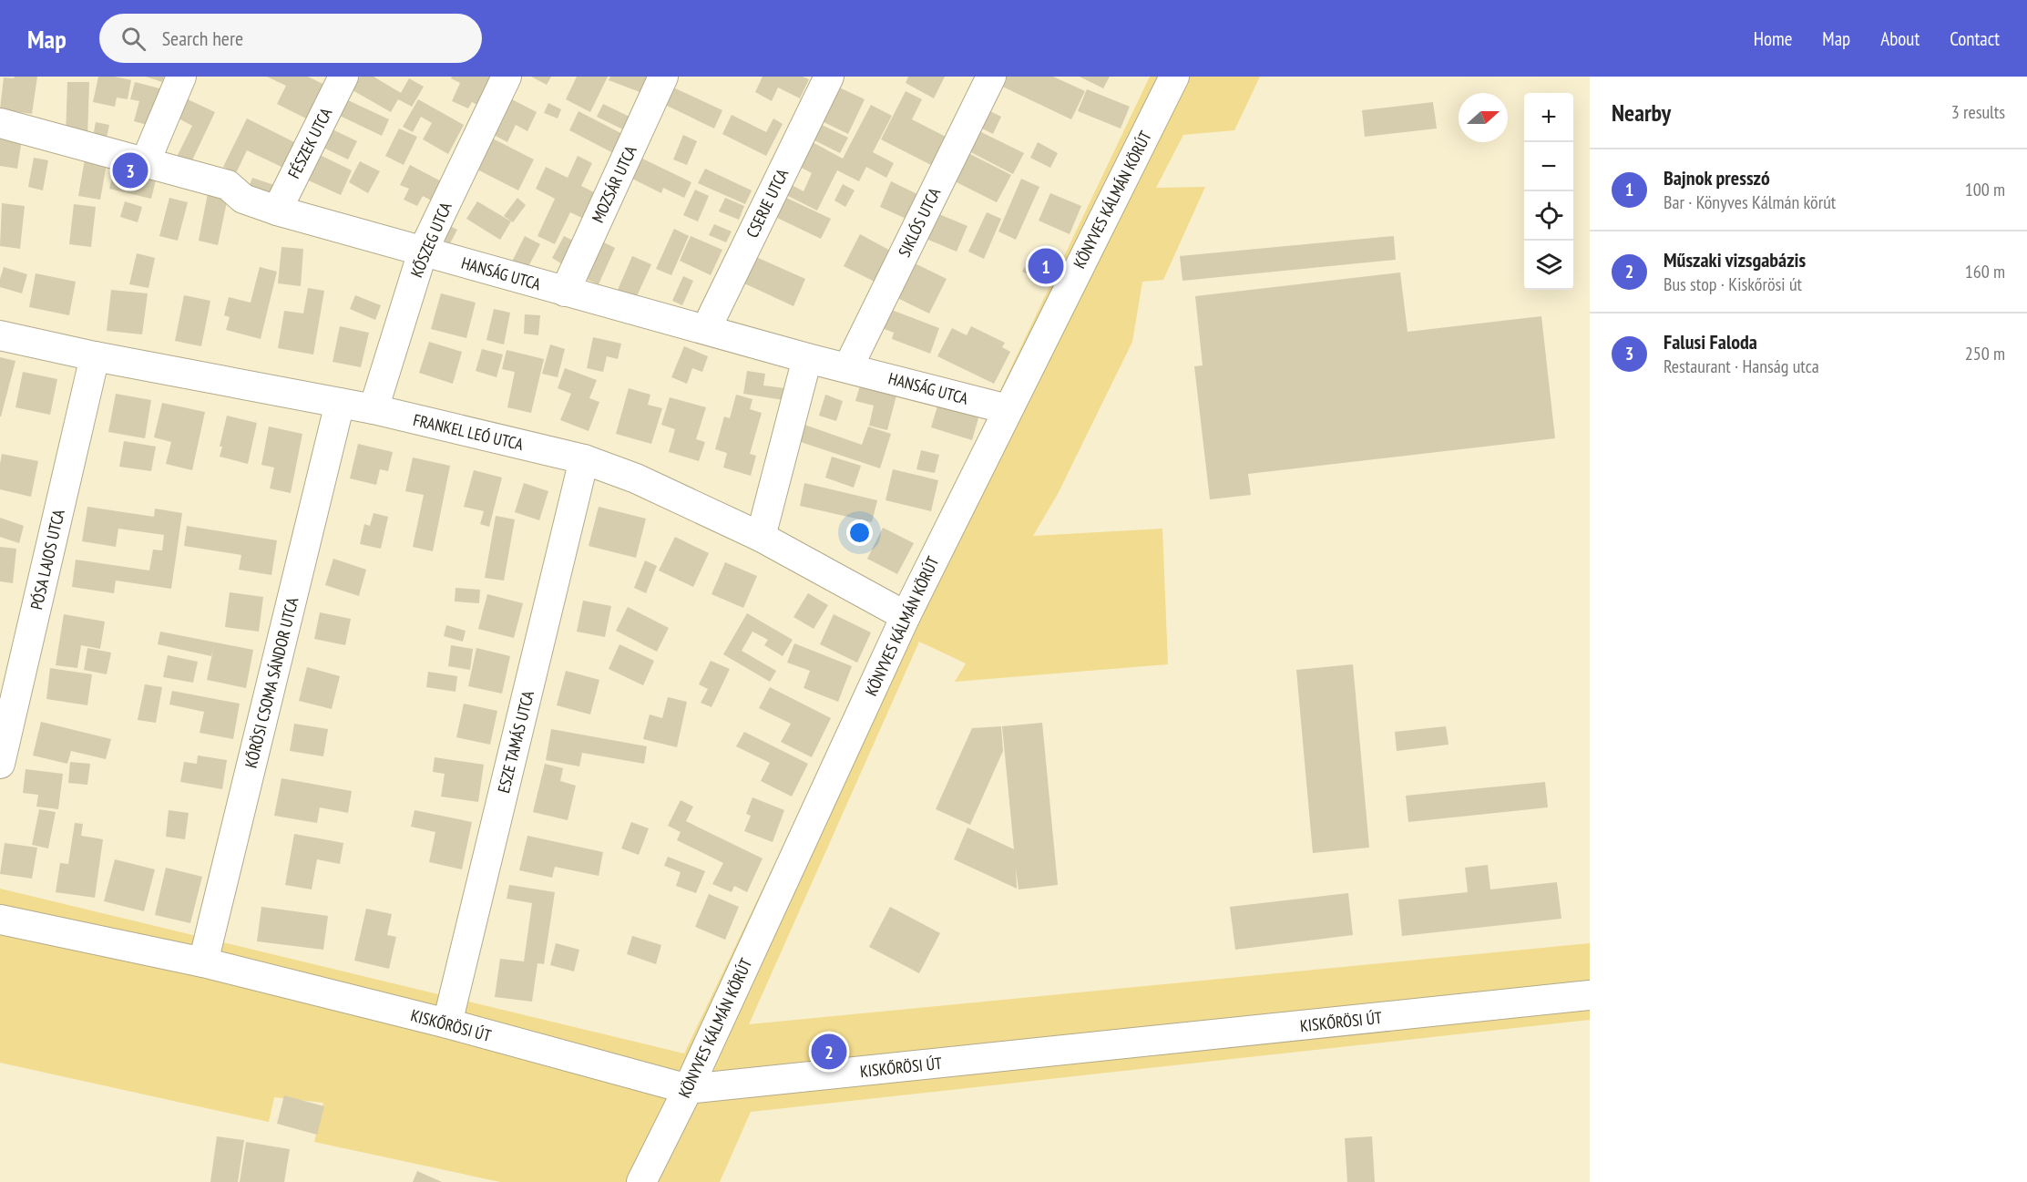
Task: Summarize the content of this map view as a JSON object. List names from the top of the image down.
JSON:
{
  "streets": {
    "street": [
      "FÉSZEK UTCA",
      "MOZSÁR UTCA",
      "KÖNYVES KÁLMÁN KÖRÚT",
      "CSERJE UTCA",
      "SIKLÓS UTCA",
      "KŐSZEG UTCA",
      "HANSÁG UTCA",
      "FRANKEL LEÓ UTCA",
      "PÓSA LAJOS UTCA",
      "KŐRÖSI CSOMA SÁNDOR UTCA",
      "ESZE TAMÁS UTCA",
      "KISKŐRÖSI ÚT"
    ]
  },
  "crossings": [
    ["FÉSZEK UTCA", "HANSÁG UTCA"],
    ["MOZSÁR UTCA", "HANSÁG UTCA"],
    ["KÖNYVES KÁLMÁN KÖRÚT", "HANSÁG UTCA"],
    ["KÖNYVES KÁLMÁN KÖRÚT", "FRANKEL LEÓ UTCA"],
    ["KÖNYVES KÁLMÁN KÖRÚT", "KISKŐRÖSI ÚT"],
    ["CSERJE UTCA", "HANSÁG UTCA"],
    ["SIKLÓS UTCA", "HANSÁG UTCA"],
    ["KŐSZEG UTCA", "HANSÁG UTCA"],
    ["KŐSZEG UTCA", "FRANKEL LEÓ UTCA"],
    ["FRANKEL LEÓ UTCA", "PÓSA LAJOS UTCA"],
    ["FRANKEL LEÓ UTCA", "KŐRÖSI CSOMA SÁNDOR UTCA"],
    ["FRANKEL LEÓ UTCA", "ESZE TAMÁS UTCA"],
    ["KŐRÖSI CSOMA SÁNDOR UTCA", "KISKŐRÖSI ÚT"],
    ["ESZE TAMÁS UTCA", "KISKŐRÖSI ÚT"]
  ],
  "north": "right",
  "page": {
    "header": "Map",
    "search": "Search here",
    "nav": [
      "Home",
      "Map",
      "About",
      "Contact"
    ],
    "heading": ["Nearby", "3 results"],
    "map_buttons": ["+", "−"],
    "list": [
      {
        "mark": "1",
        "name": "Bajnok presszó",
        "note": "Bar · Könyves Kálmán körút",
        "value": "100 m"
      },
      {
        "mark": "2",
        "name": "Műszaki vizsgabázis",
        "note": "Bus stop · Kiskőrösi út",
        "value": "160 m"
      },
      {
        "mark": "3",
        "name": "Falusi Faloda",
        "note": "Restaurant · Hanság utca",
        "value": "250 m"
      }
    ],
    "pins": ["3", "1", "2"]
  }
}
